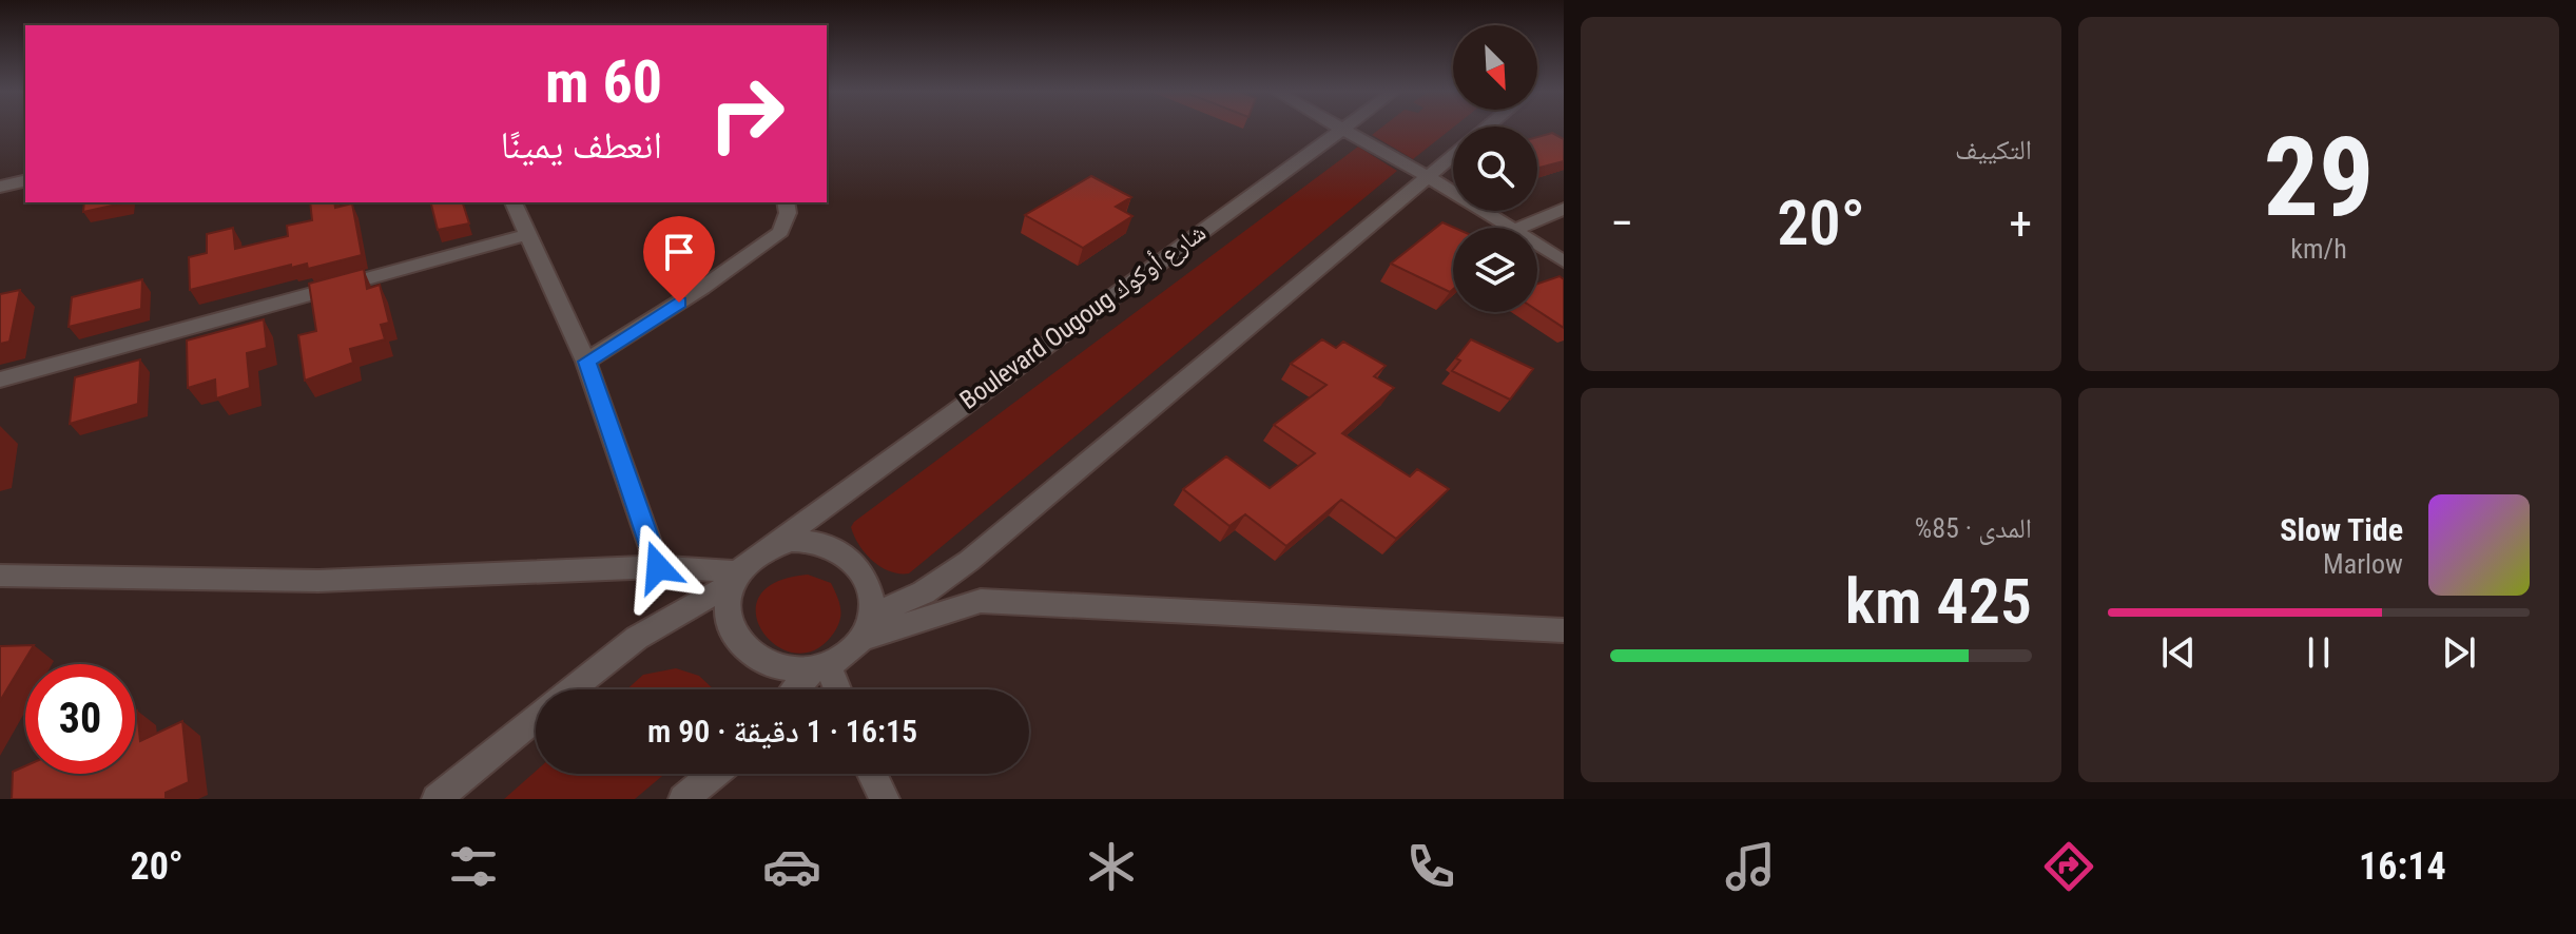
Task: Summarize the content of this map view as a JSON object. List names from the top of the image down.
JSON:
{
  "streets": {
    "street": ["Boulevard Ougoug شارع أوكوك"]
  },
  "north": "bottom right",
  "page": {
    "tile": [
      ["29", "km/h"],
      "التكييف",
      ["المدى · 85%", "425 km"]
    ],
    "turn": ["60 m", "انعطف يمينًا"],
    "heat": ["−", "20°", "+"],
    "song": ["Slow Tide", "Marlow"],
    "limit": "30",
    "trip": "16:15 · 1 دقيقة · 90 m",
    "tabs": ["16:14", "20°"]
  }
}
